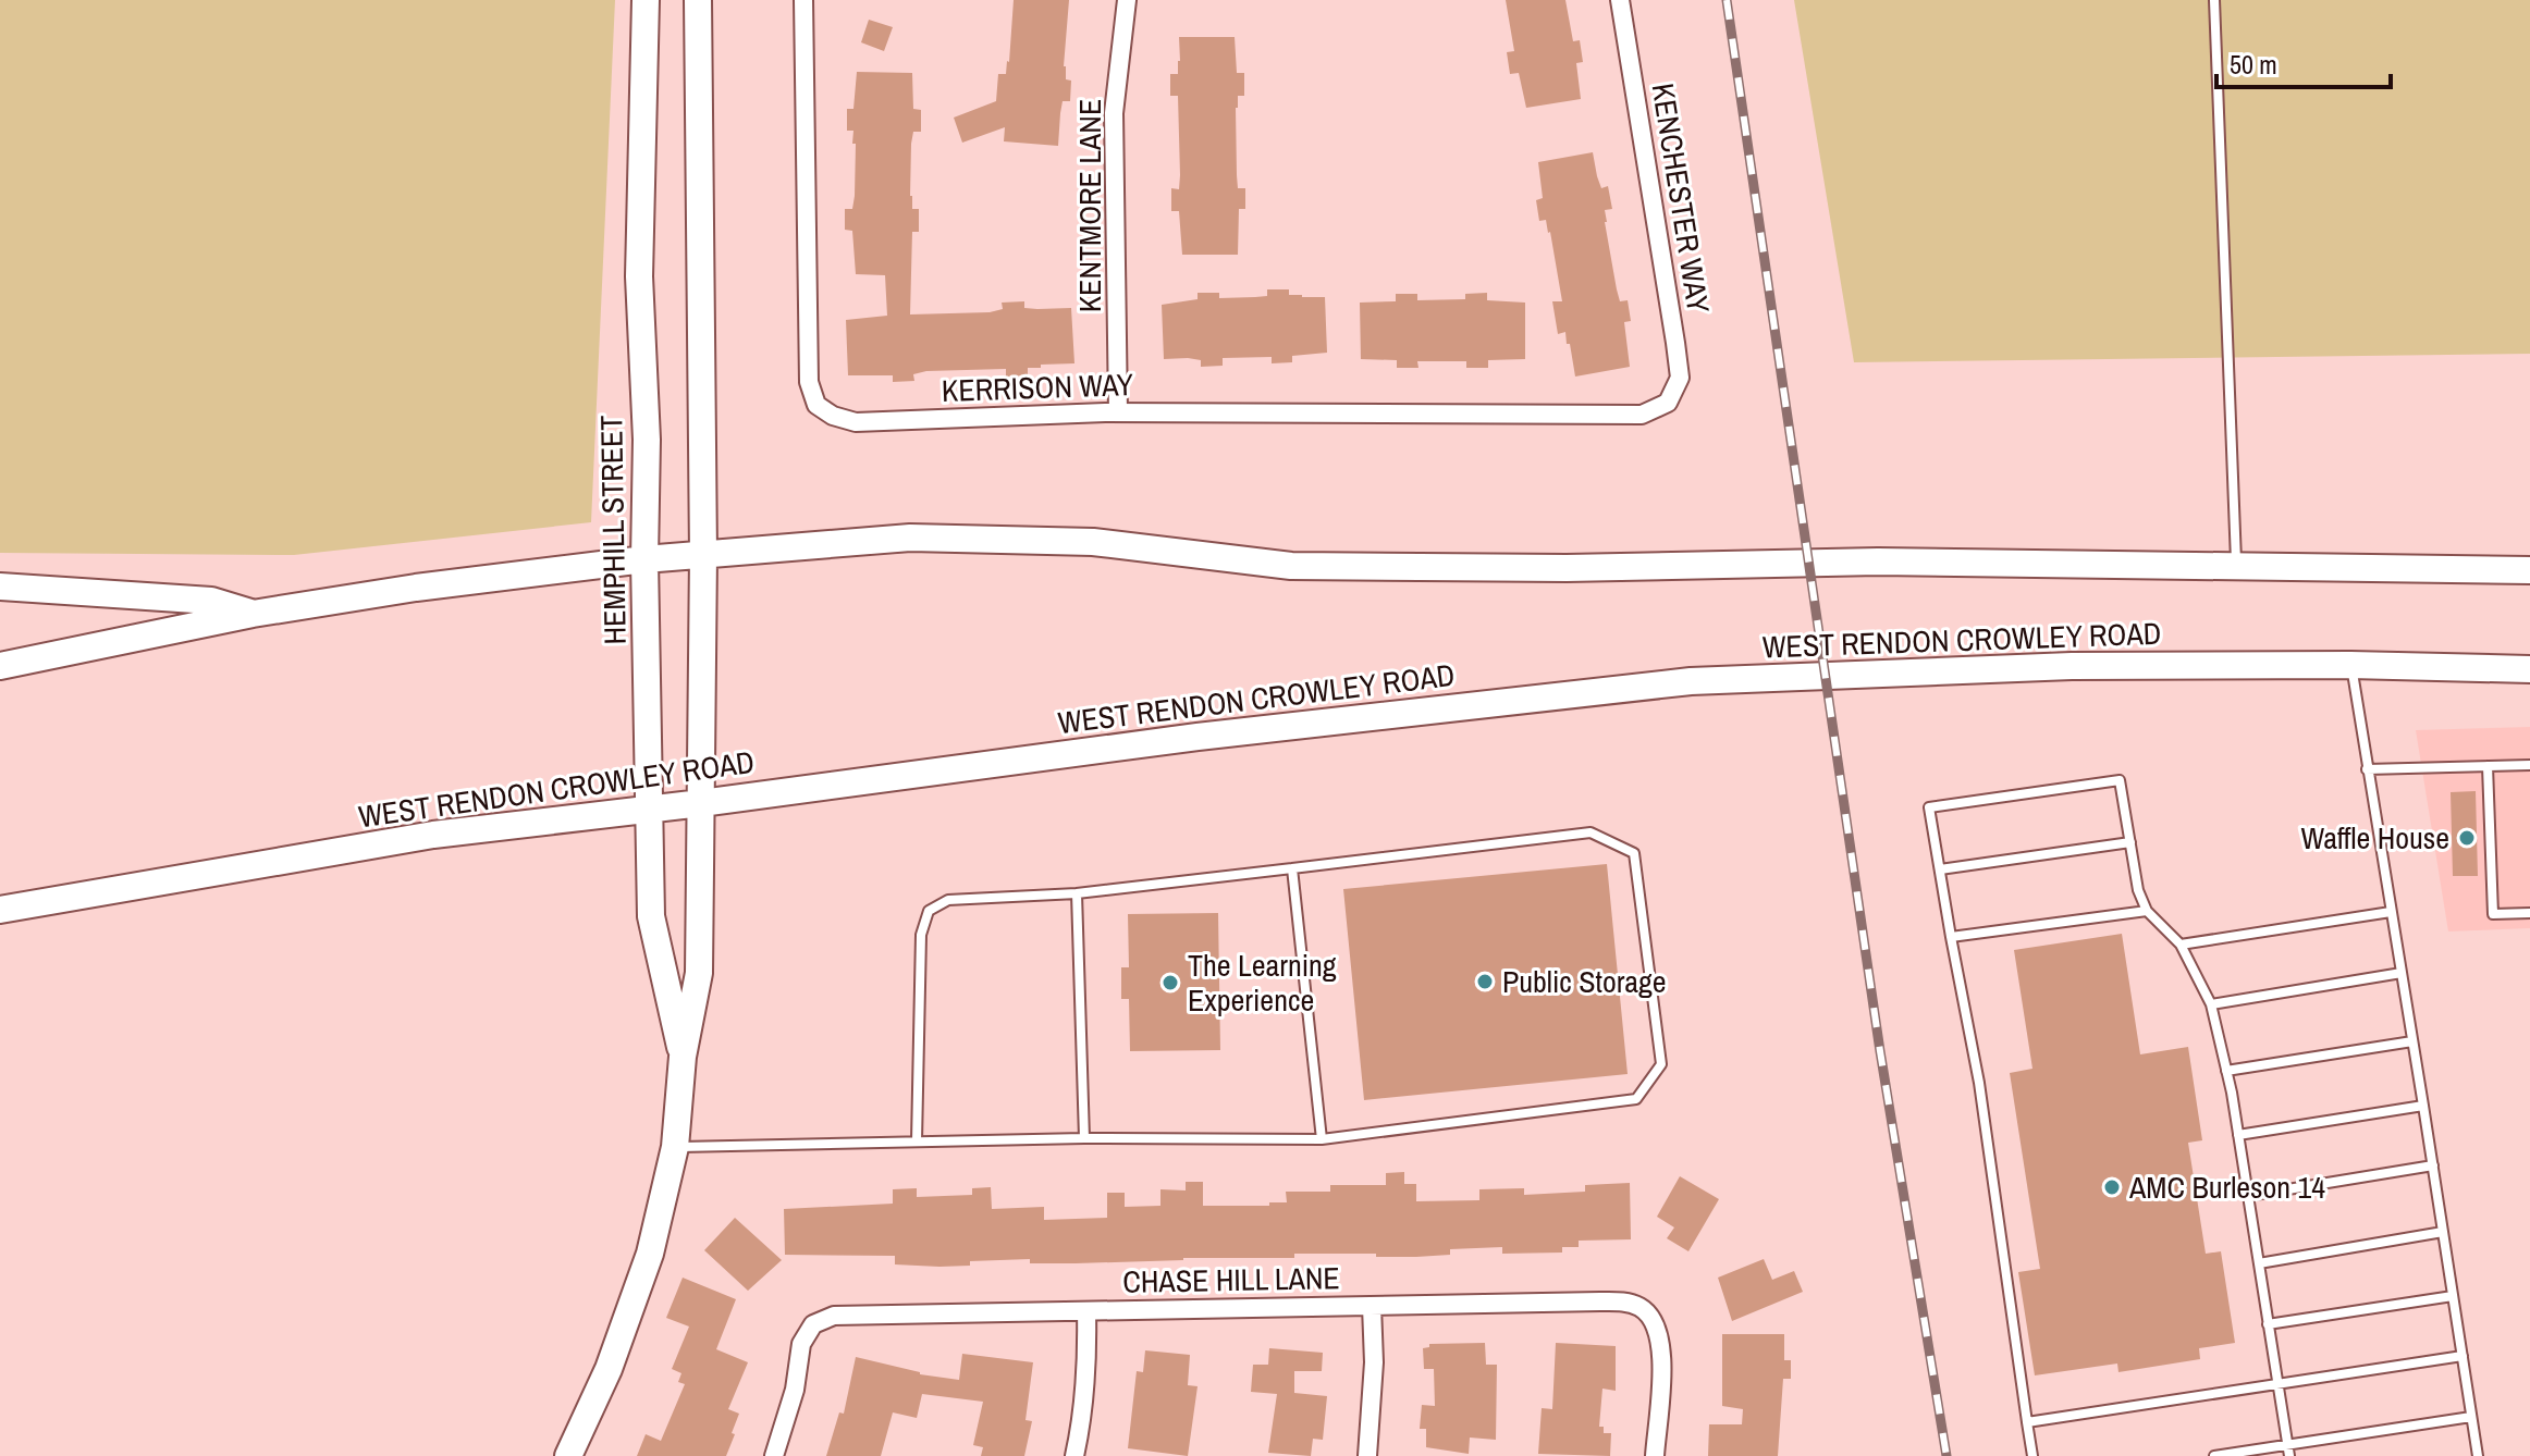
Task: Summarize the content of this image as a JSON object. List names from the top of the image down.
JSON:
{
  "streets": {
    "main road": ["HEMPHILL STREET", "WEST RENDON CROWLEY ROAD"],
    "street": [
      "KENCHESTER WAY",
      "KENTMORE LANE",
      "KERRISON WAY",
      "CHASE HILL LANE"
    ]
  },
  "crossings": [
    ["KENCHESTER WAY", "KERRISON WAY"],
    ["KENTMORE LANE", "KERRISON WAY"],
    ["HEMPHILL STREET", "WEST RENDON CROWLEY ROAD"]
  ],
  "places": [
    "Waffle House",
    "Public Storage",
    "The Learning Experience",
    "AMC Burleson 14"
  ],
  "scale_bar": "50 m"
}
